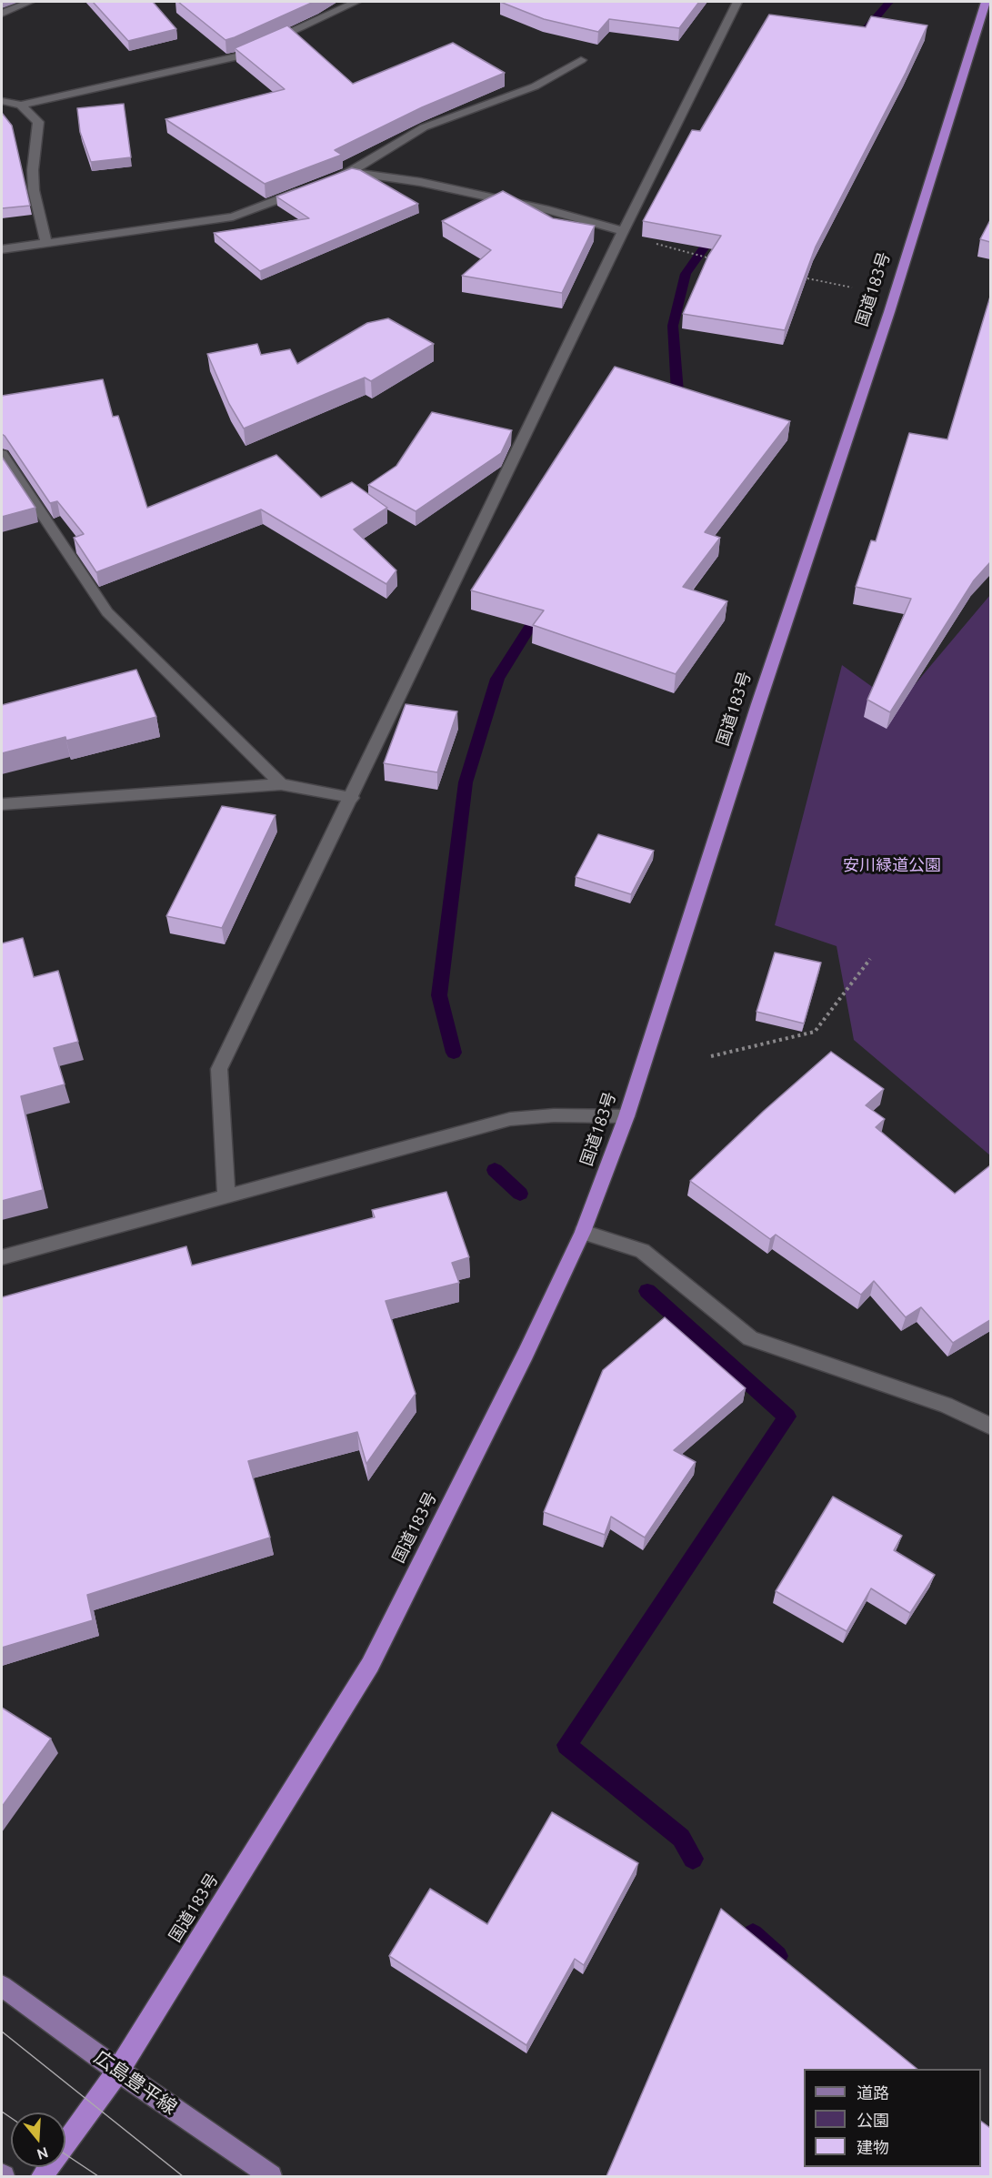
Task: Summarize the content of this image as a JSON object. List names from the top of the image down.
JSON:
{
  "streets": {
    "highway": ["国道183号"],
    "main road": ["広島豊平線"]
  },
  "crossings": [
    ["国道183号", "広島豊平線"]
  ],
  "parks": ["安川緑道公園"],
  "legend": ["道路", "公園", "建物"],
  "north": "bottom"
}
